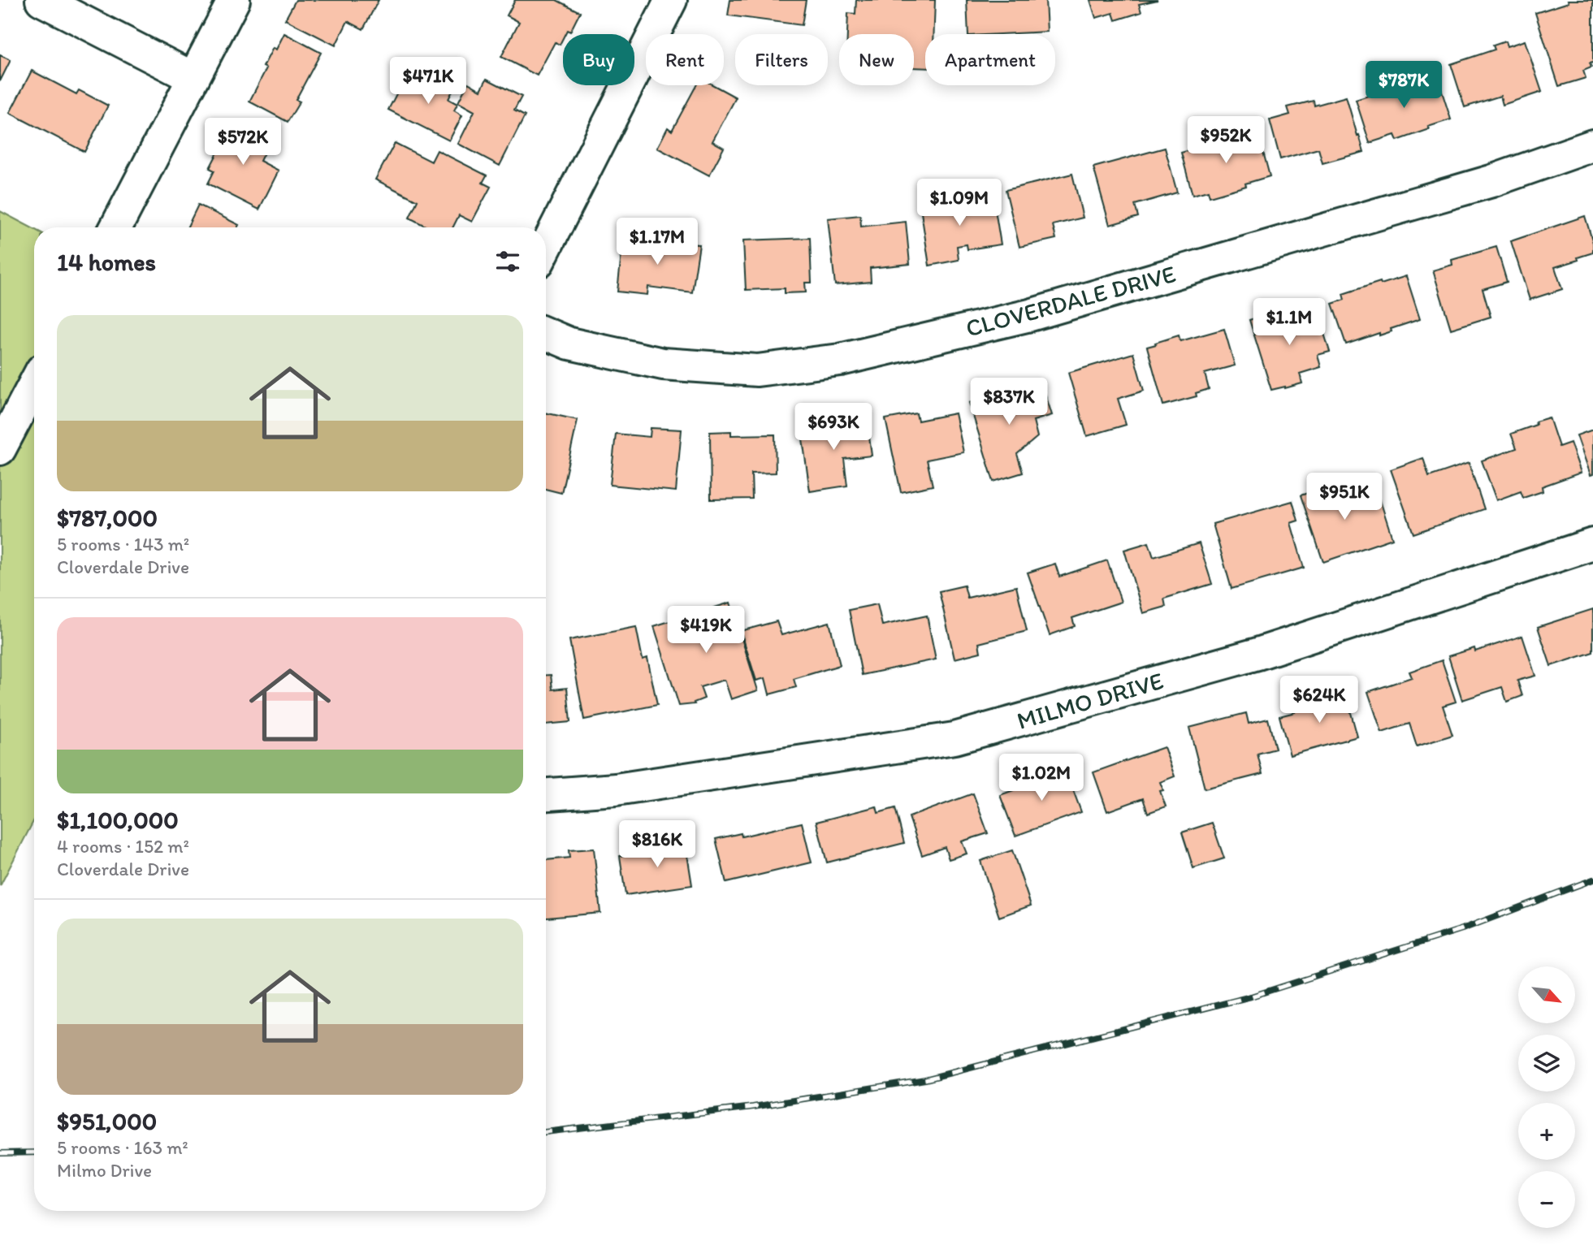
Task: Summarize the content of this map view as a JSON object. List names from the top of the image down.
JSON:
{
  "streets": {
    "street": ["CLOVERDALE DRIVE", "MILMO DRIVE"]
  },
  "north": "bottom right",
  "page": {
    "chip": [
      "Buy",
      "Rent",
      "Filters",
      "New",
      "Apartment"
    ],
    "price": [
      "$471K",
      "$787K",
      "$952K",
      "$572K",
      "$1.09M",
      "$1.17M",
      "$1.1M",
      "$837K",
      "$693K",
      "$951K",
      "$419K",
      "$624K",
      "$1.02M",
      "$816K"
    ],
    "heading": "14 homes",
    "list": [
      {
        "name": "$787,000",
        "note": "5 rooms · 143 m² · Cloverdale Drive"
      },
      {
        "name": "$1,100,000",
        "note": "4 rooms · 152 m² · Cloverdale Drive"
      },
      {
        "name": "$951,000",
        "note": "5 rooms · 163 m² · Milmo Drive"
      }
    ],
    "map_buttons": ["+", "−"]
  }
}
